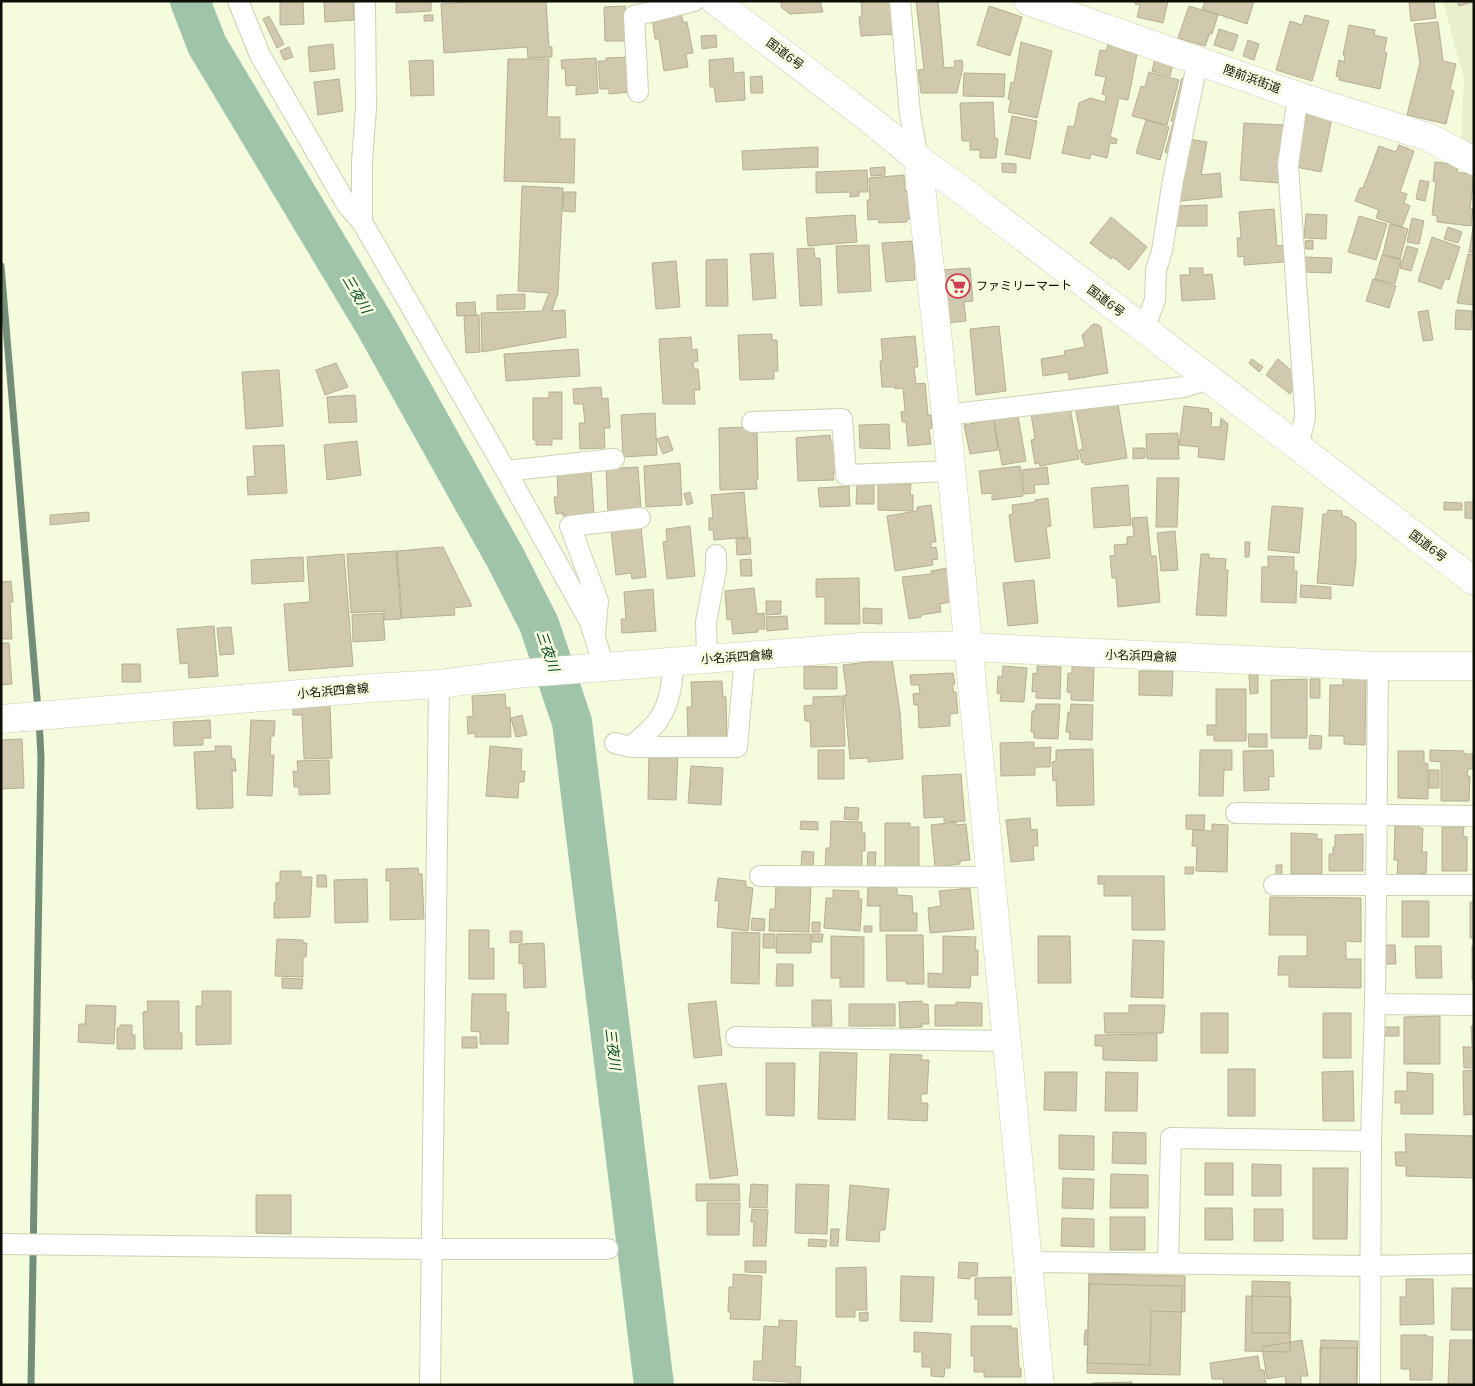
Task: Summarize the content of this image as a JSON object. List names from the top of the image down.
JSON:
{
  "streets": {
    "main road": ["国道6号", "陸前浜街道", "小名浜四倉線"]
  },
  "water": ["三夜川"],
  "places": {
    "supermarket": ["ファミリーマート"]
  }
}
